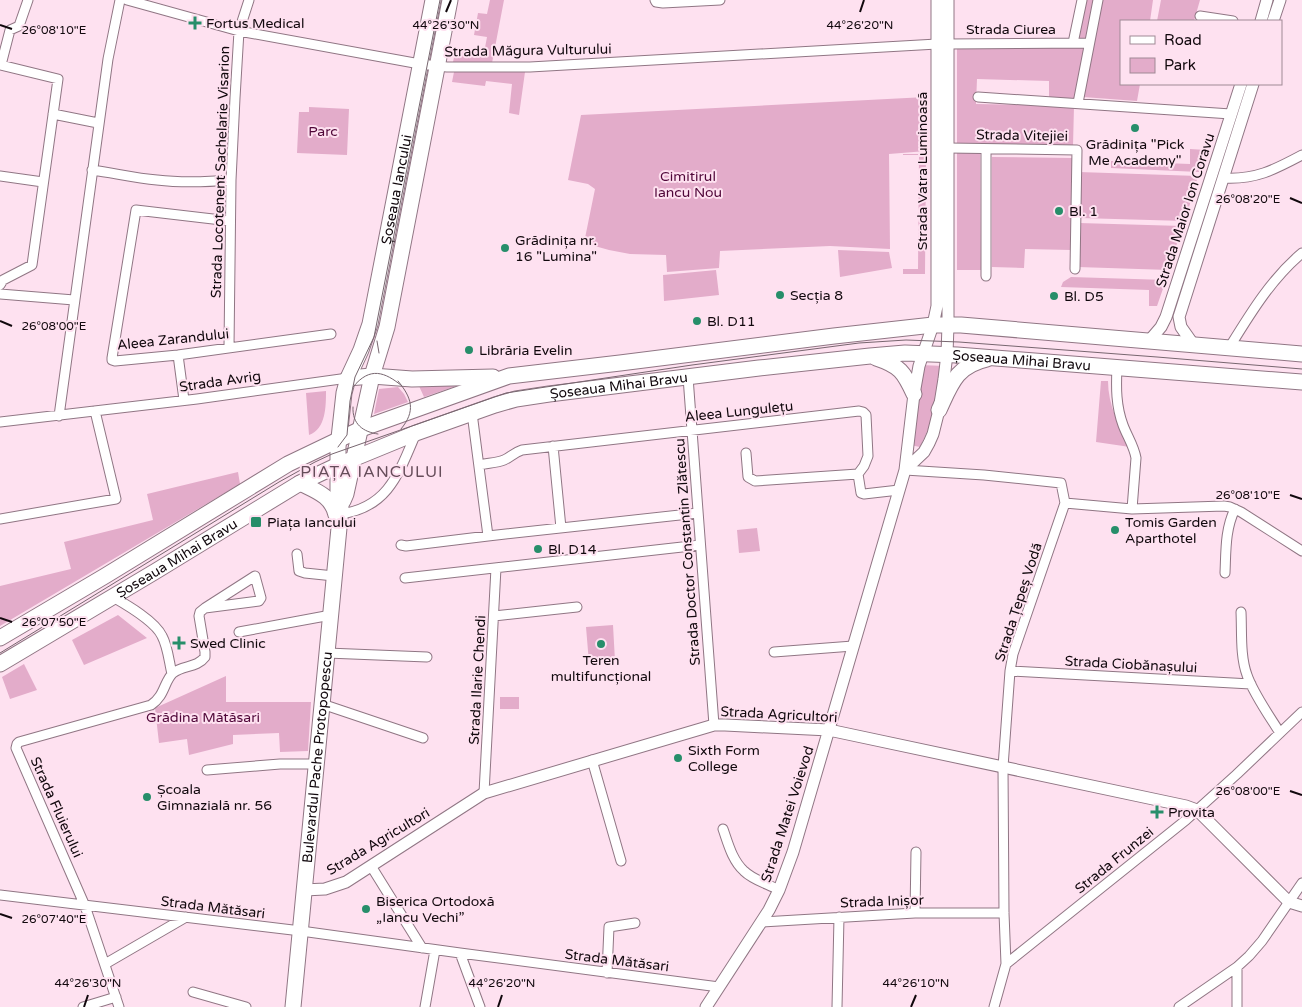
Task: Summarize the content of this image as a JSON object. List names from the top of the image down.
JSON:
{
  "streets": {
    "main road": ["Șoseaua Iancului", "Șoseaua Mihai Bravu", "Bulevardul Pache Protopopescu"],
    "street": [
      "Strada Ciurea",
      "Strada Măgura Vulturului",
      "Strada Vitejiei",
      "Strada Vatra Luminoasă",
      "Strada Locotenent Sachelarie Visarion",
      "Strada Maior Ion Coravu",
      "Aleea Zarandului",
      "Strada Avrig",
      "Aleea Lungulețu",
      "Strada Doctor Constantin Zlătescu",
      "Strada Țepeș Vodă",
      "Strada Ciobănașului",
      "Strada Ilarie Chendi",
      "Strada Agricultori",
      "Strada Fluierului",
      "Strada Matei Voievod",
      "Strada Frunzei",
      "Strada Inișor",
      "Strada Mătăsari"
    ]
  },
  "crossings": [
    ["Strada Ciurea", "Strada Măgura Vulturului"],
    ["Strada Ciurea", "Strada Vatra Luminoasă"],
    ["Strada Măgura Vulturului", "Strada Vatra Luminoasă"],
    ["Strada Măgura Vulturului", "Strada Locotenent Sachelarie Visarion"],
    ["Strada Măgura Vulturului", "Șoseaua Iancului"],
    ["Strada Vitejiei", "Strada Vatra Luminoasă"],
    ["Strada Vatra Luminoasă", "Șoseaua Mihai Bravu"],
    ["Strada Vatra Luminoasă", "Strada Matei Voievod"],
    ["Strada Locotenent Sachelarie Visarion", "Aleea Zarandului"],
    ["Șoseaua Iancului", "Strada Avrig"],
    ["Strada Maior Ion Coravu", "Șoseaua Mihai Bravu"],
    ["Șoseaua Mihai Bravu", "Strada Doctor Constantin Zlătescu"],
    ["Șoseaua Mihai Bravu", "Bulevardul Pache Protopopescu"],
    ["Șoseaua Mihai Bravu", "Strada Matei Voievod"],
    ["Aleea Lungulețu", "Strada Doctor Constantin Zlătescu"],
    ["Strada Doctor Constantin Zlătescu", "Strada Agricultori"],
    ["Strada Țepeș Vodă", "Strada Ciobănașului"],
    ["Strada Țepeș Vodă", "Strada Agricultori"],
    ["Strada Țepeș Vodă", "Strada Frunzei"],
    ["Strada Țepeș Vodă", "Strada Inișor"],
    ["Strada Ilarie Chendi", "Strada Agricultori"],
    ["Strada Agricultori", "Bulevardul Pache Protopopescu"],
    ["Strada Agricultori", "Strada Matei Voievod"],
    ["Strada Agricultori", "Strada Frunzei"],
    ["Bulevardul Pache Protopopescu", "Strada Mătăsari"],
    ["Strada Fluierului", "Strada Mătăsari"],
    ["Strada Matei Voievod", "Strada Inișor"],
    ["Strada Matei Voievod", "Strada Mătăsari"]
  ],
  "districts": ["PIAȚA IANCULUI"],
  "parks": ["Parc", "Cimitirul Iancu Nou", "Grădina Mătăsari"],
  "places": {
    "health": ["Fortus Medical", "Swed Clinic", "Provita"],
    "other": [
      "Grădinița \"Pick Me Academy\"",
      "Bl. 1",
      "Grădinița nr. 16 \"Lumina\"",
      "Secția 8",
      "Bl. D5",
      "Bl. D11",
      "Librăria Evelin",
      "Tomis Garden Aparthotel",
      "Bl. D14",
      "Teren multifuncțional",
      "Sixth Form College",
      "Școala Gimnazială nr. 56",
      "Biserica Ortodoxă „Iancu Vechi”"
    ],
    "transit": ["Piața Iancului"]
  },
  "legend": ["Road", "Park"],
  "coordinates": [
    "44°26'30\"N",
    "44°26'20\"N",
    "26°08'10\"E",
    "26°08'20\"E",
    "26°08'00\"E",
    "26°07'50\"E",
    "26°07'40\"E",
    "44°26'10\"N"
  ]
}
